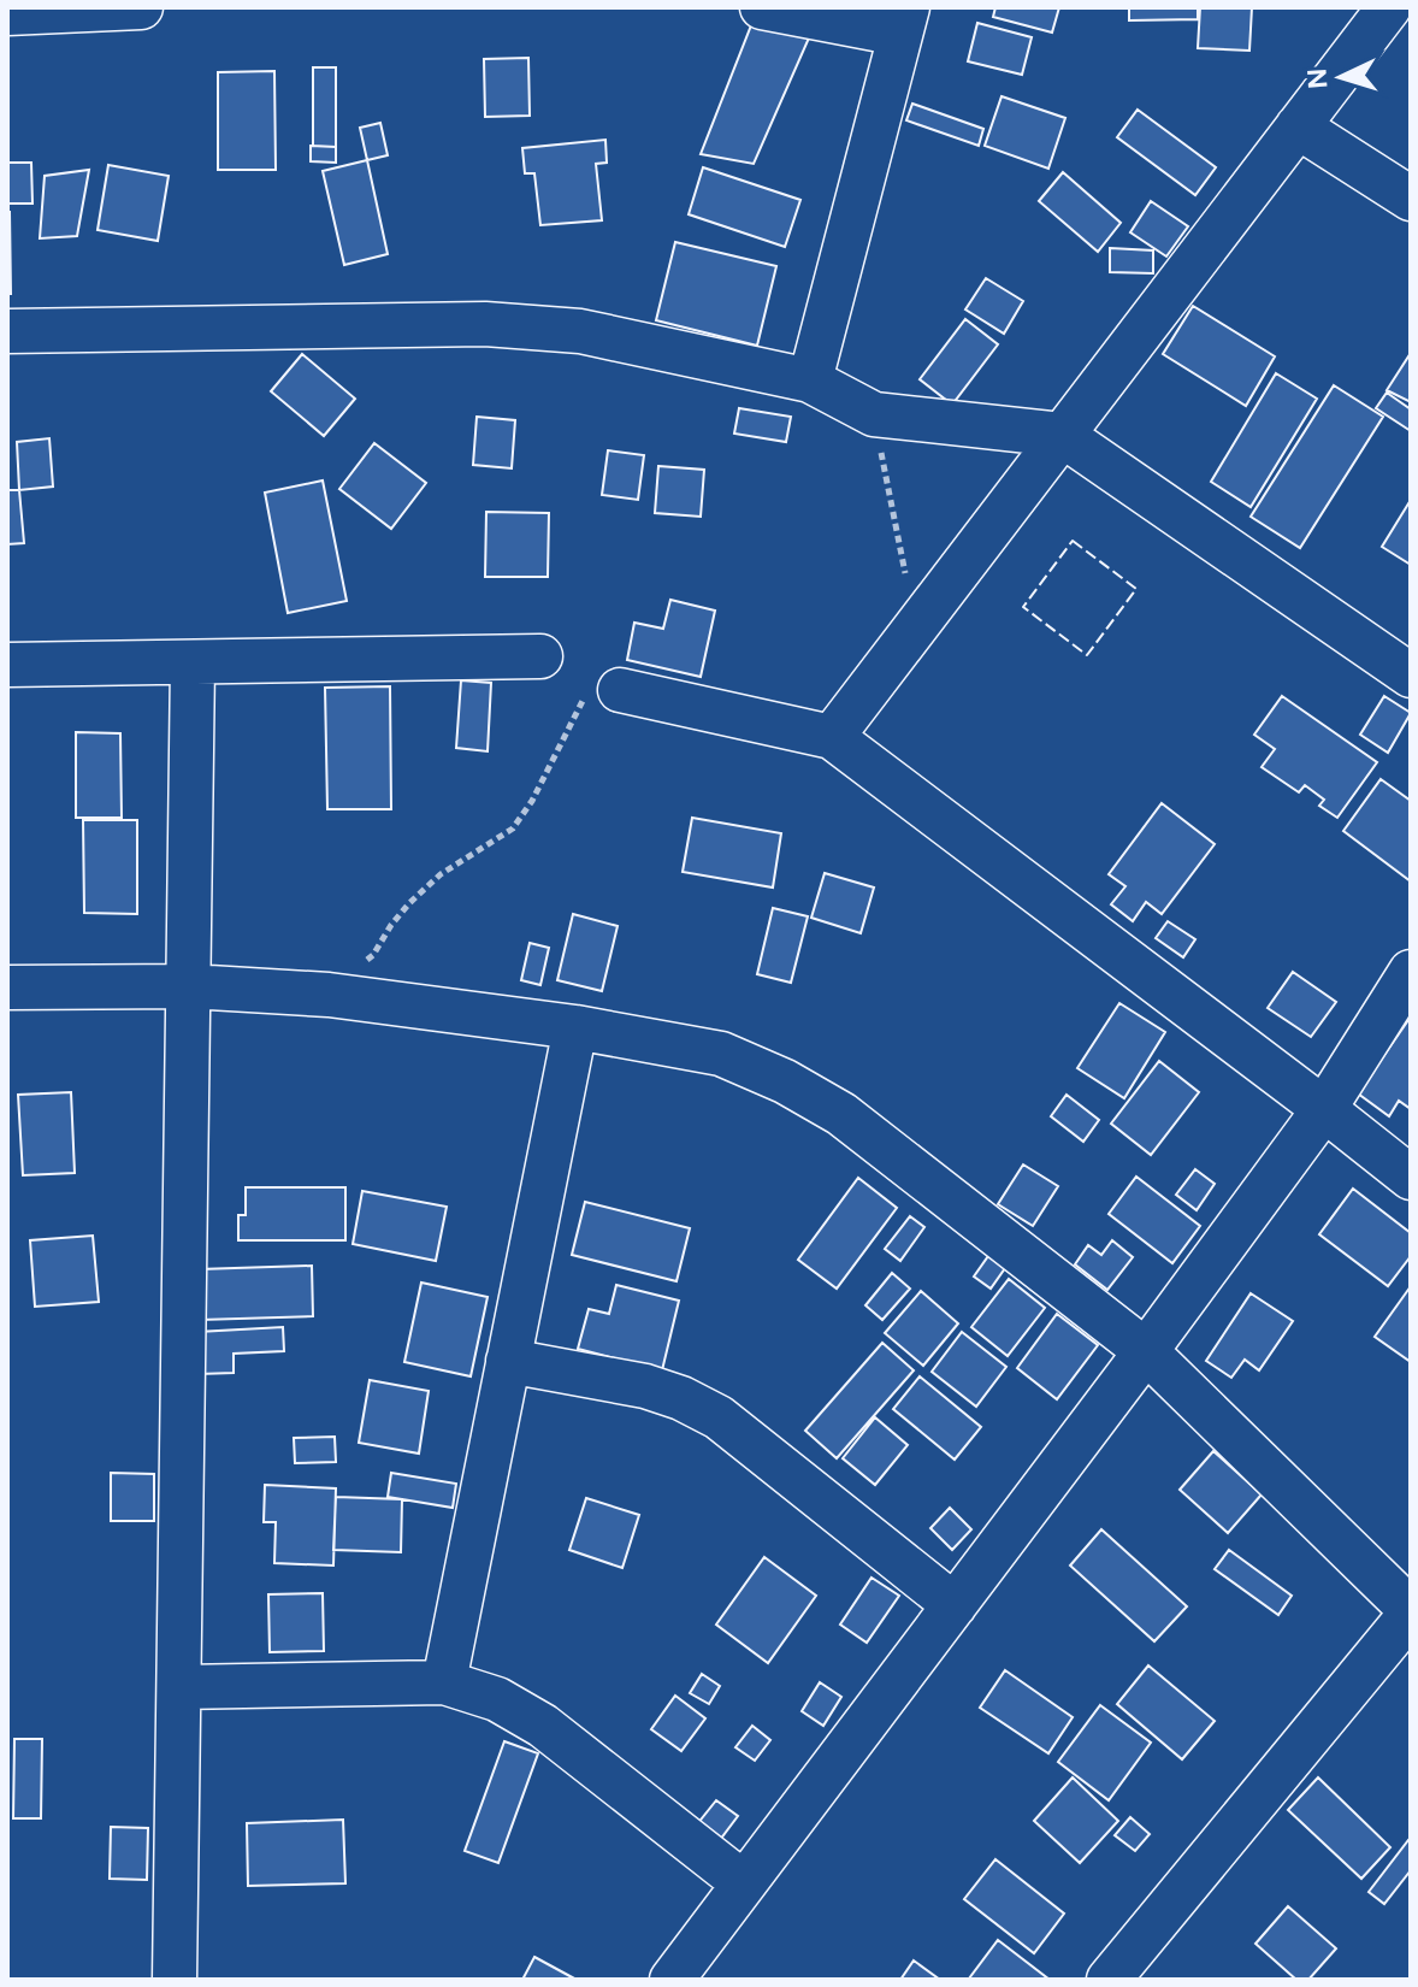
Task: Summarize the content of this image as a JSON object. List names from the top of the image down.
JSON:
{
  "north": "left"
}
